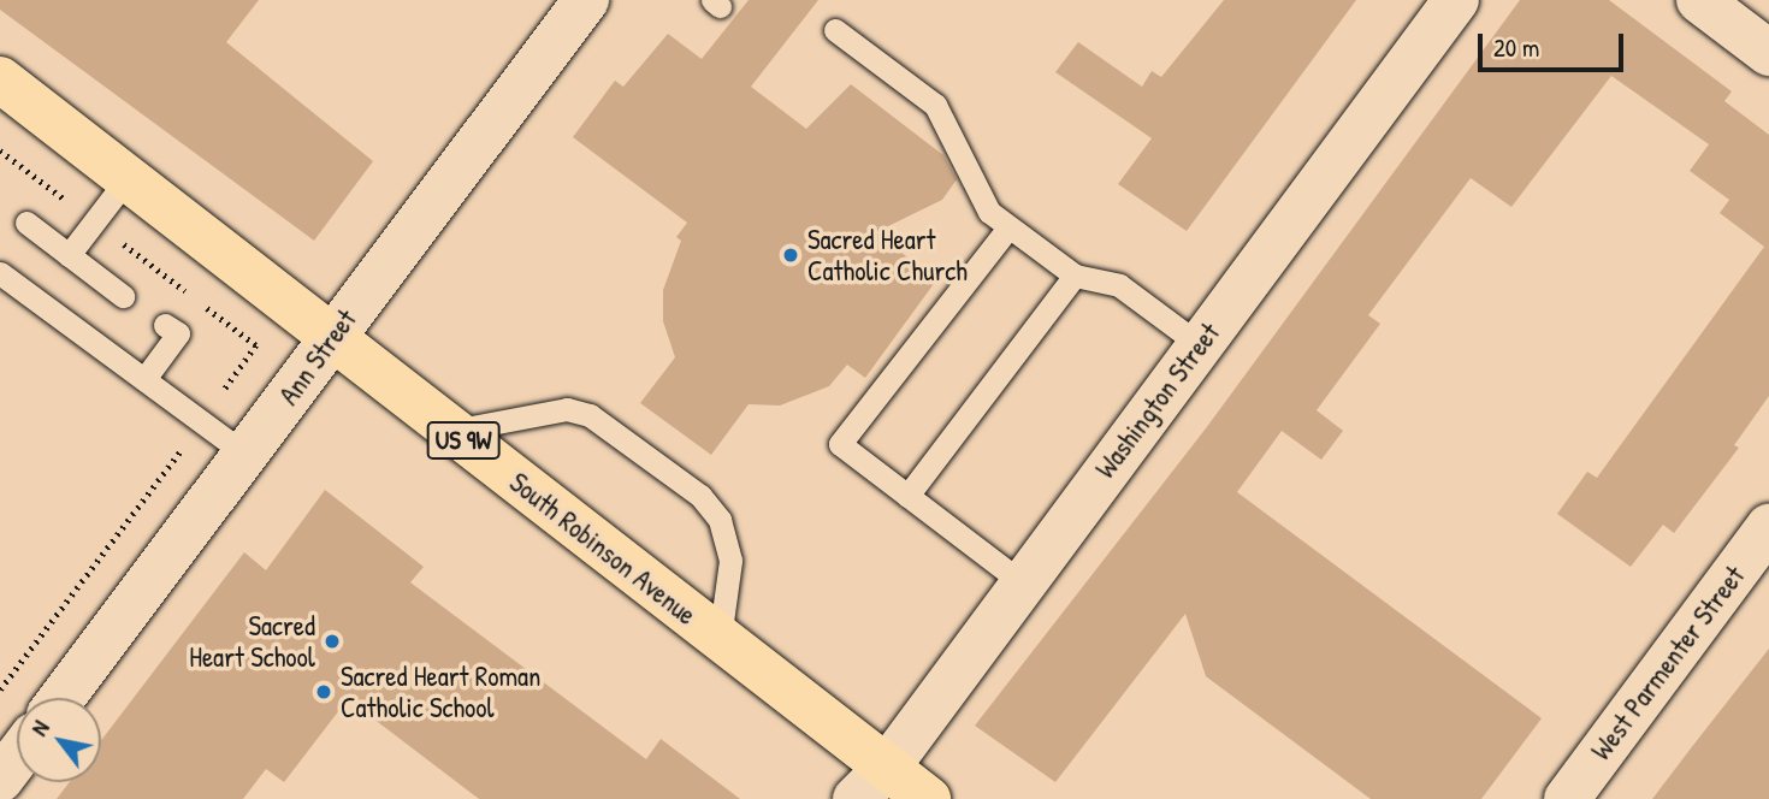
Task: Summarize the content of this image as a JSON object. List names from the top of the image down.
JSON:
{
  "streets": {
    "highway": ["US 9W", "South Robinson Avenue"],
    "street": ["Ann Street", "Washington Street", "West Parmenter Street"]
  },
  "crossings": [
    ["Ann Street", "South Robinson Avenue"],
    ["Washington Street", "South Robinson Avenue"]
  ],
  "places": ["Sacred Heart Catholic Church", "Sacred Heart School", "Sacred Heart Roman Catholic School"],
  "scale_bar": "20 m",
  "north": "top left"
}
